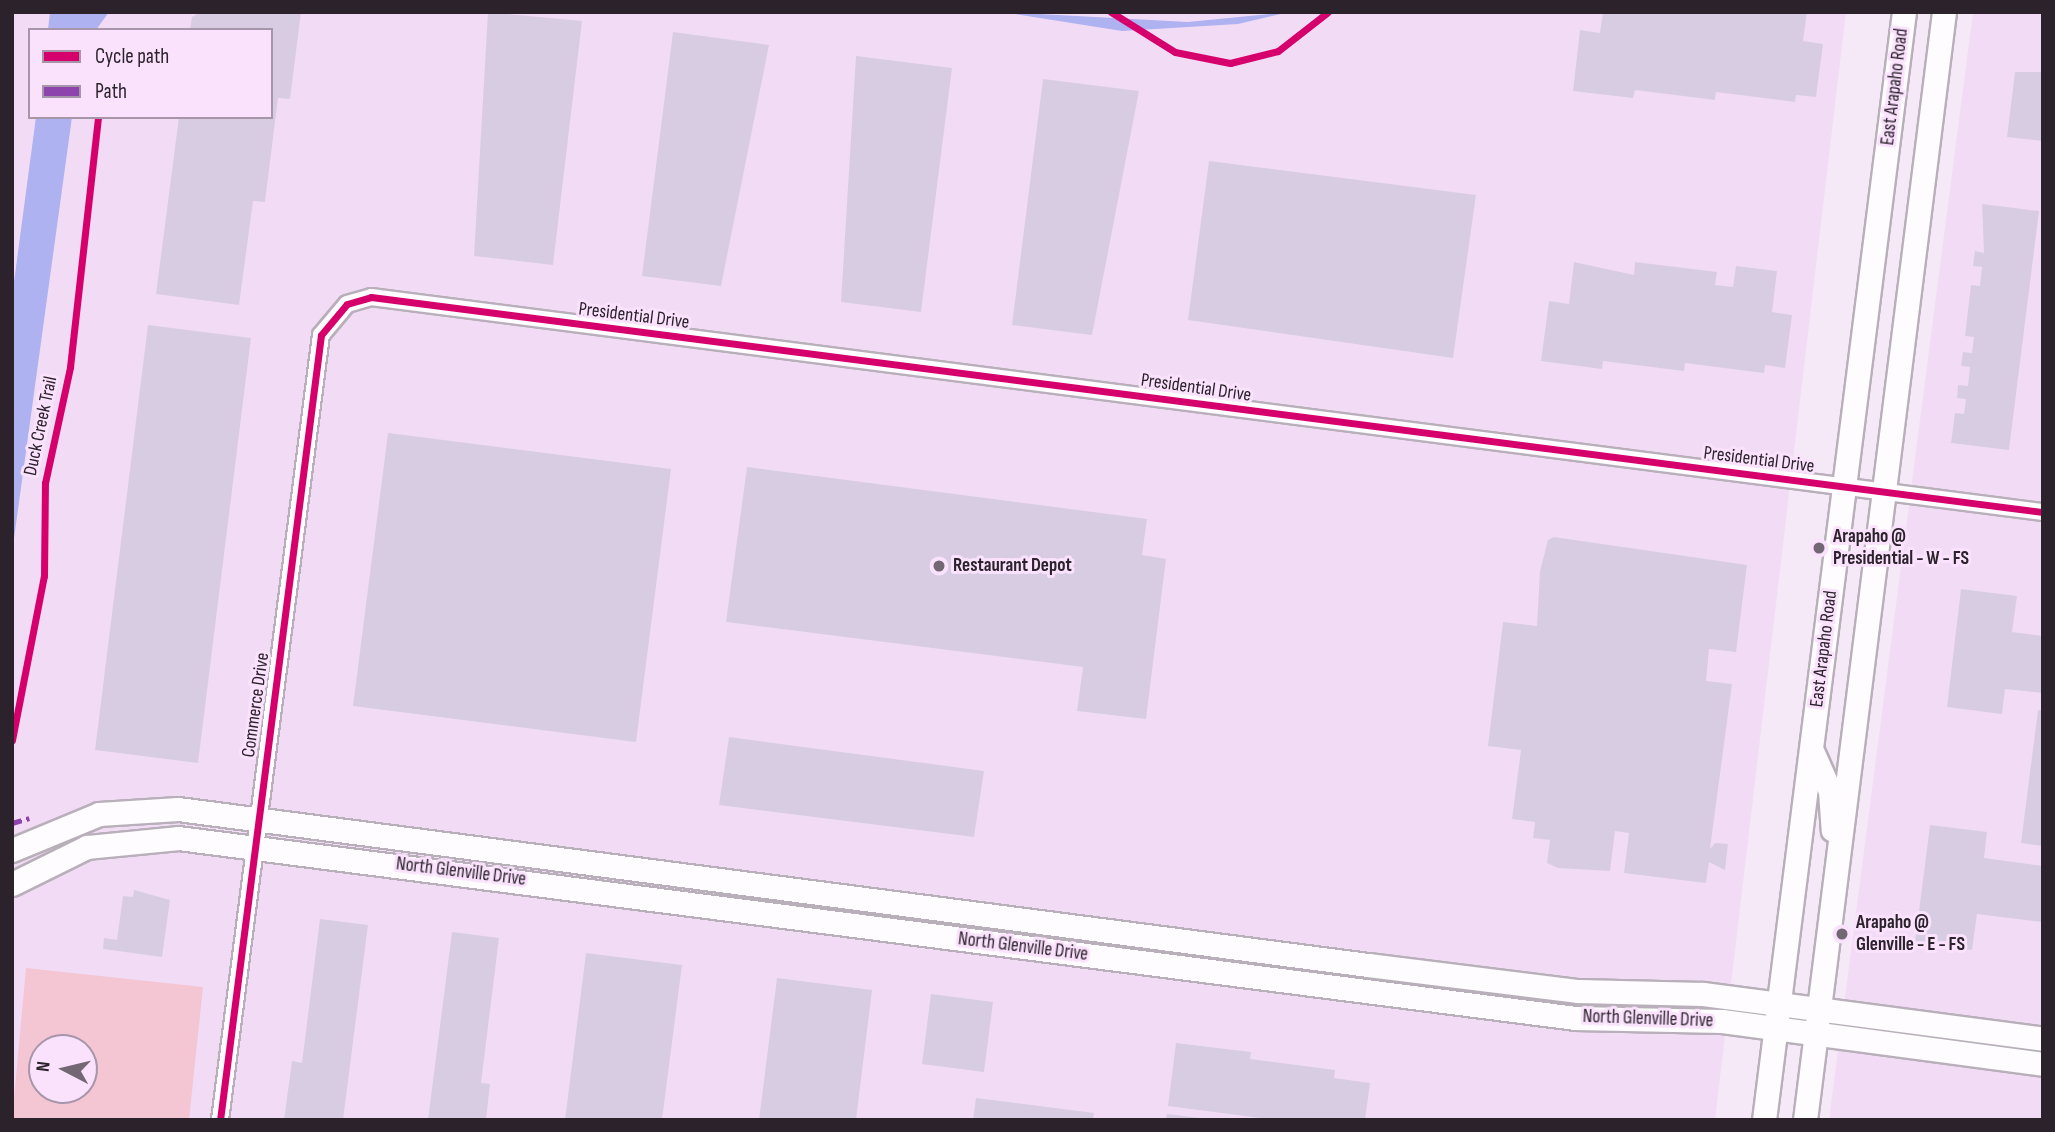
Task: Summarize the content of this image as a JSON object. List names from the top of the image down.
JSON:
{
  "streets": {
    "street": [
      "East Arapaho Road",
      "Presidential Drive",
      "Commerce Drive",
      "North Glenville Drive"
    ],
    "cycle path": ["Duck Creek Trail"]
  },
  "crossings": [
    ["East Arapaho Road", "Presidential Drive"],
    ["East Arapaho Road", "North Glenville Drive"],
    ["Presidential Drive", "Commerce Drive"],
    ["Commerce Drive", "North Glenville Drive"]
  ],
  "places": ["Arapaho @ Presidential - W - FS", "Restaurant Depot", "Arapaho @ Glenville - E - FS"],
  "legend": ["Cycle path", "Path"],
  "north": "left"
}
